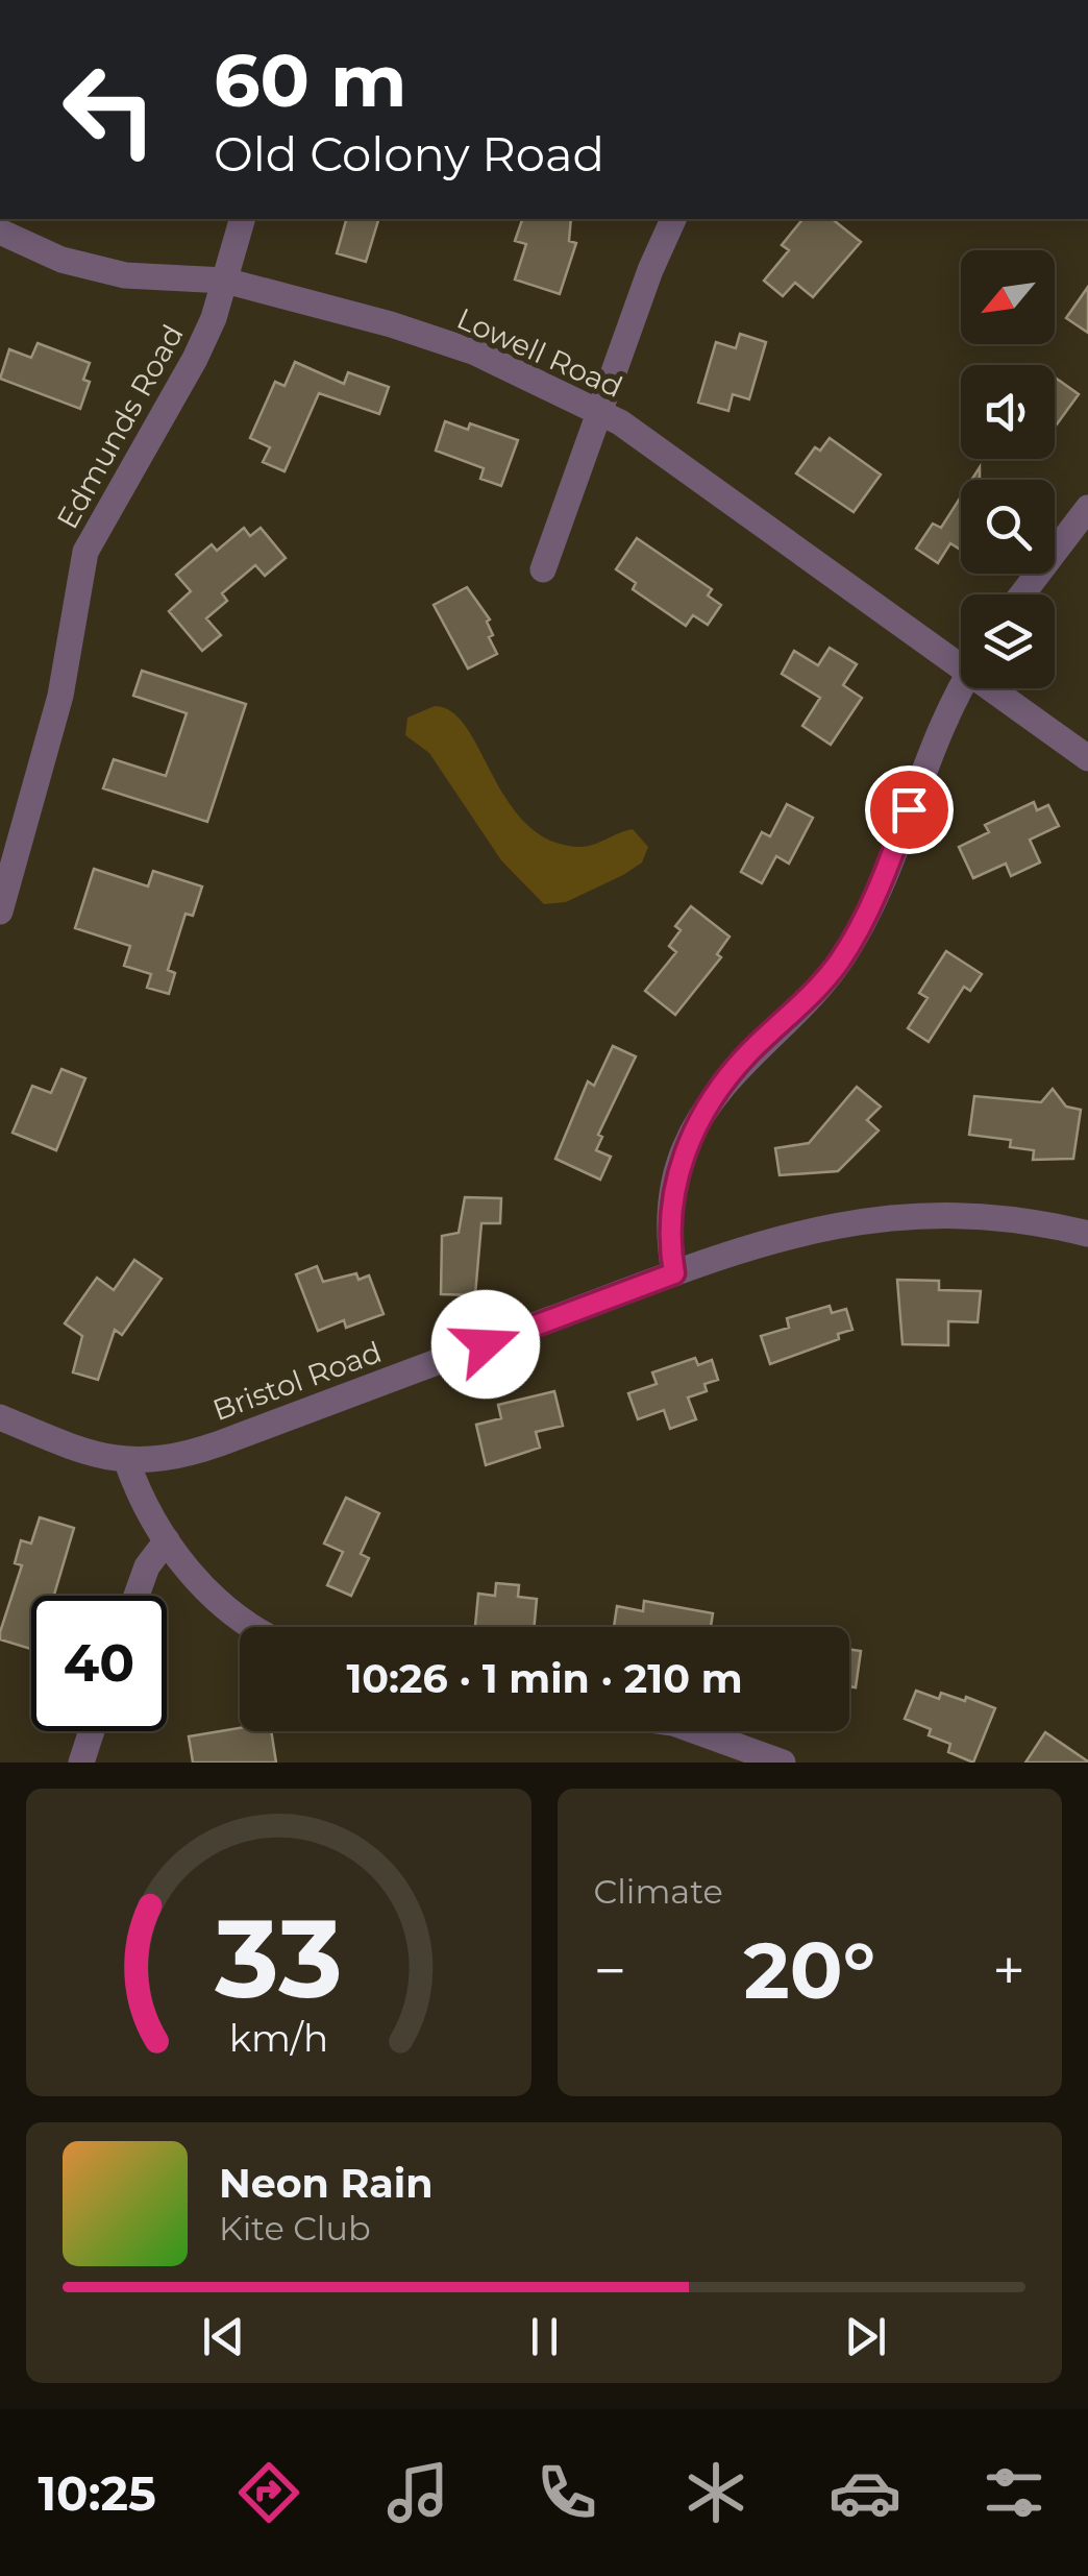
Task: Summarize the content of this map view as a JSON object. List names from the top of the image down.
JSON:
{
  "streets": {
    "street": ["Lowell Road", "Edmunds Road", "Bristol Road"]
  },
  "crossings": [
    ["Lowell Road", "Edmunds Road"]
  ],
  "north": "bottom left",
  "page": {
    "turn": ["60 m", "Old Colony Road"],
    "limit": "40",
    "trip": "10:26 · 1 min · 210 m",
    "tile": "Climate",
    "heat": ["−", "20°", "+"],
    "song": ["Neon Rain", "Kite Club"],
    "tabs": "10:25",
    "gauge": ["33", "km/h"]
  }
}
